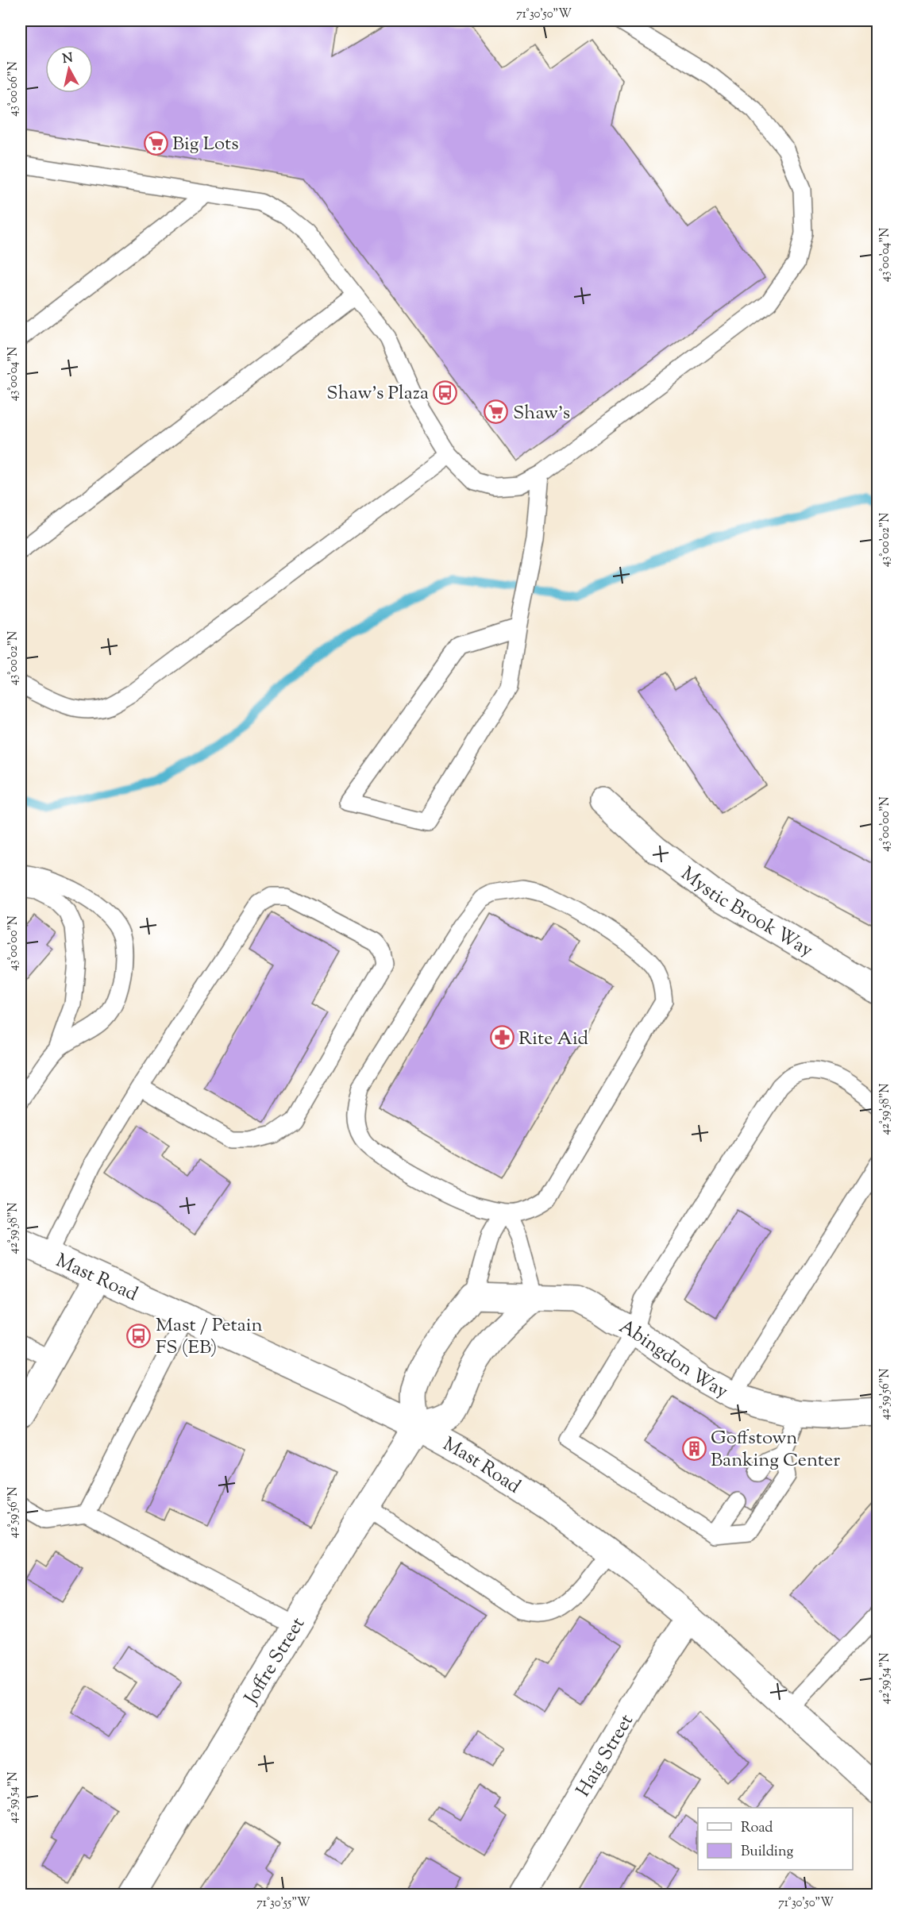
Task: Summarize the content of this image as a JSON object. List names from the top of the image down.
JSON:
{
  "streets": {
    "street": [
      "Mystic Brook Way",
      "Mast Road",
      "Abingdon Way",
      "Joffre Street",
      "Haig Street"
    ]
  },
  "crossings": [
    ["Mast Road", "Joffre Street"],
    ["Mast Road", "Haig Street"]
  ],
  "places": {
    "supermarket": ["Big Lots", "Shaw's"],
    "bus stop": ["Shaw's Plaza", "Mast / Petain FS (EB)"],
    "pharmacy": ["Rite Aid"],
    "building": ["Goffstown Banking Center"]
  },
  "legend": ["Road", "Building"],
  "north": "top",
  "coordinates": [
    "71°30'50\"W",
    "43°00'06\"N",
    "43°00'04\"N",
    "43°00'02\"N",
    "43°00'00\"N",
    "42°59'58\"N",
    "42°59'56\"N",
    "42°59'54\"N",
    "71°30'55\"W"
  ]
}
